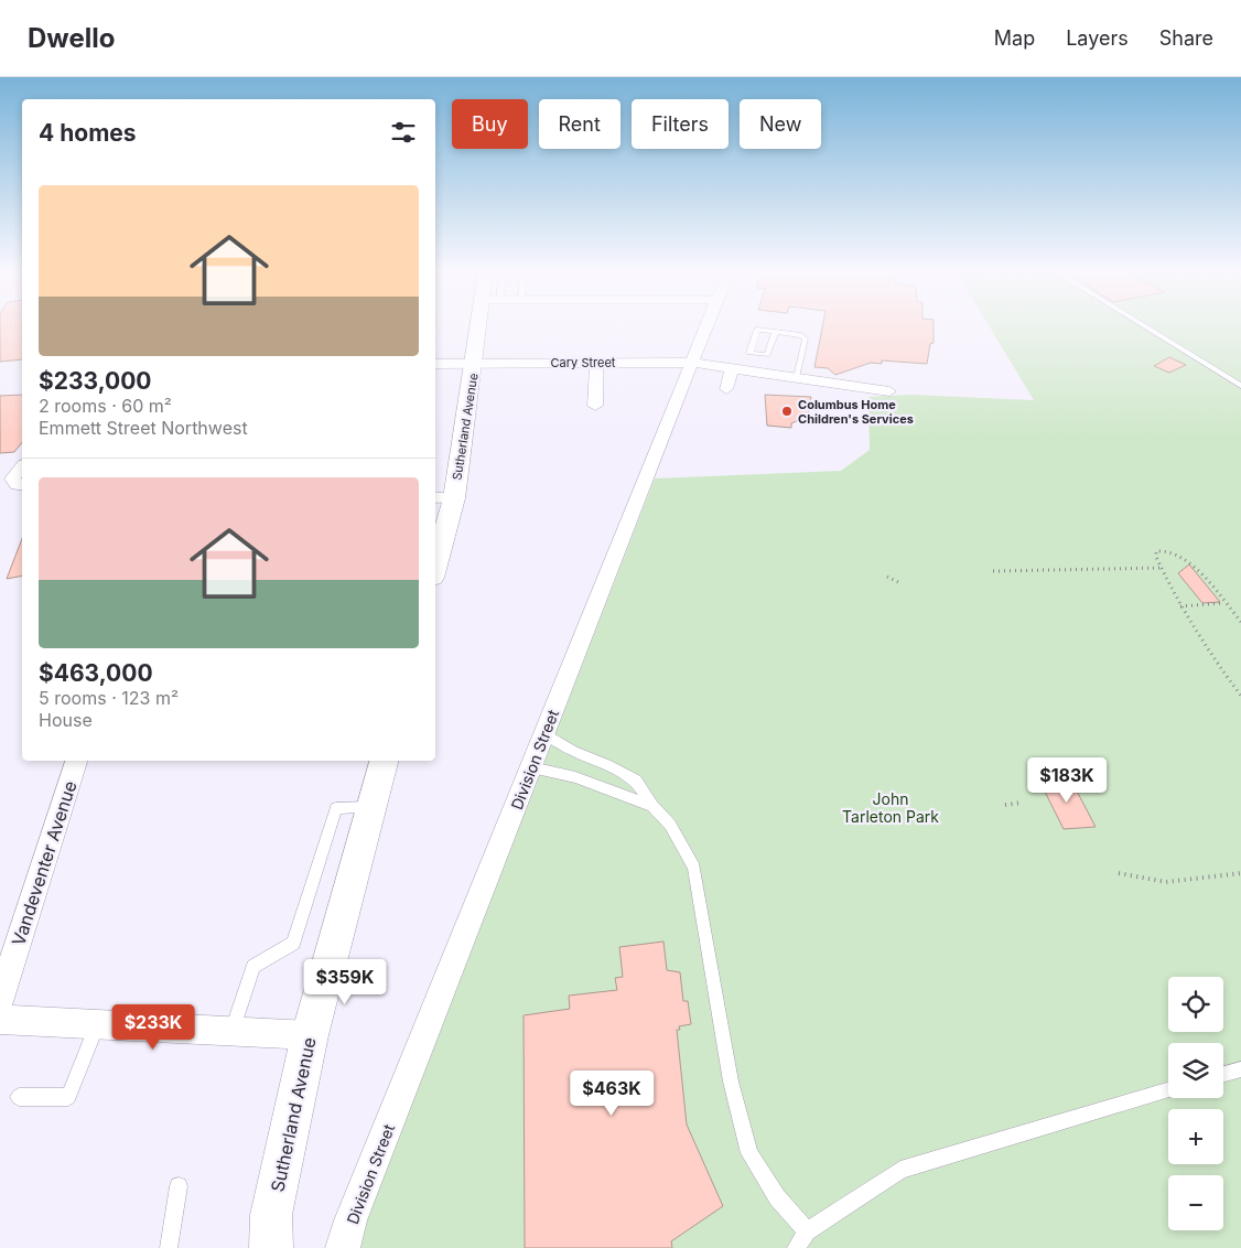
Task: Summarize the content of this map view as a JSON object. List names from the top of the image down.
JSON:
{
  "streets": {
    "street": [
      "Cary Street",
      "Sutherland Avenue",
      "Division Street",
      "Vandeventer Avenue"
    ]
  },
  "crossings": [
    ["Cary Street", "Sutherland Avenue"],
    ["Cary Street", "Division Street"]
  ],
  "parks": ["John Tarleton Park"],
  "places": ["Columbus Home Children's Services"],
  "page": {
    "header": "Dwello",
    "nav": ["Map", "Layers", "Share"],
    "chip": [
      "Buy",
      "Rent",
      "Filters",
      "New"
    ],
    "heading": "4 homes",
    "list": [
      {
        "name": "$233,000",
        "note": "2 rooms · 60 m² · Emmett Street Northwest"
      },
      {
        "name": "$463,000",
        "note": "5 rooms · 123 m² · House"
      }
    ],
    "price": [
      "$183K",
      "$359K",
      "$233K",
      "$463K"
    ],
    "map_buttons": ["+", "−"]
  }
}
